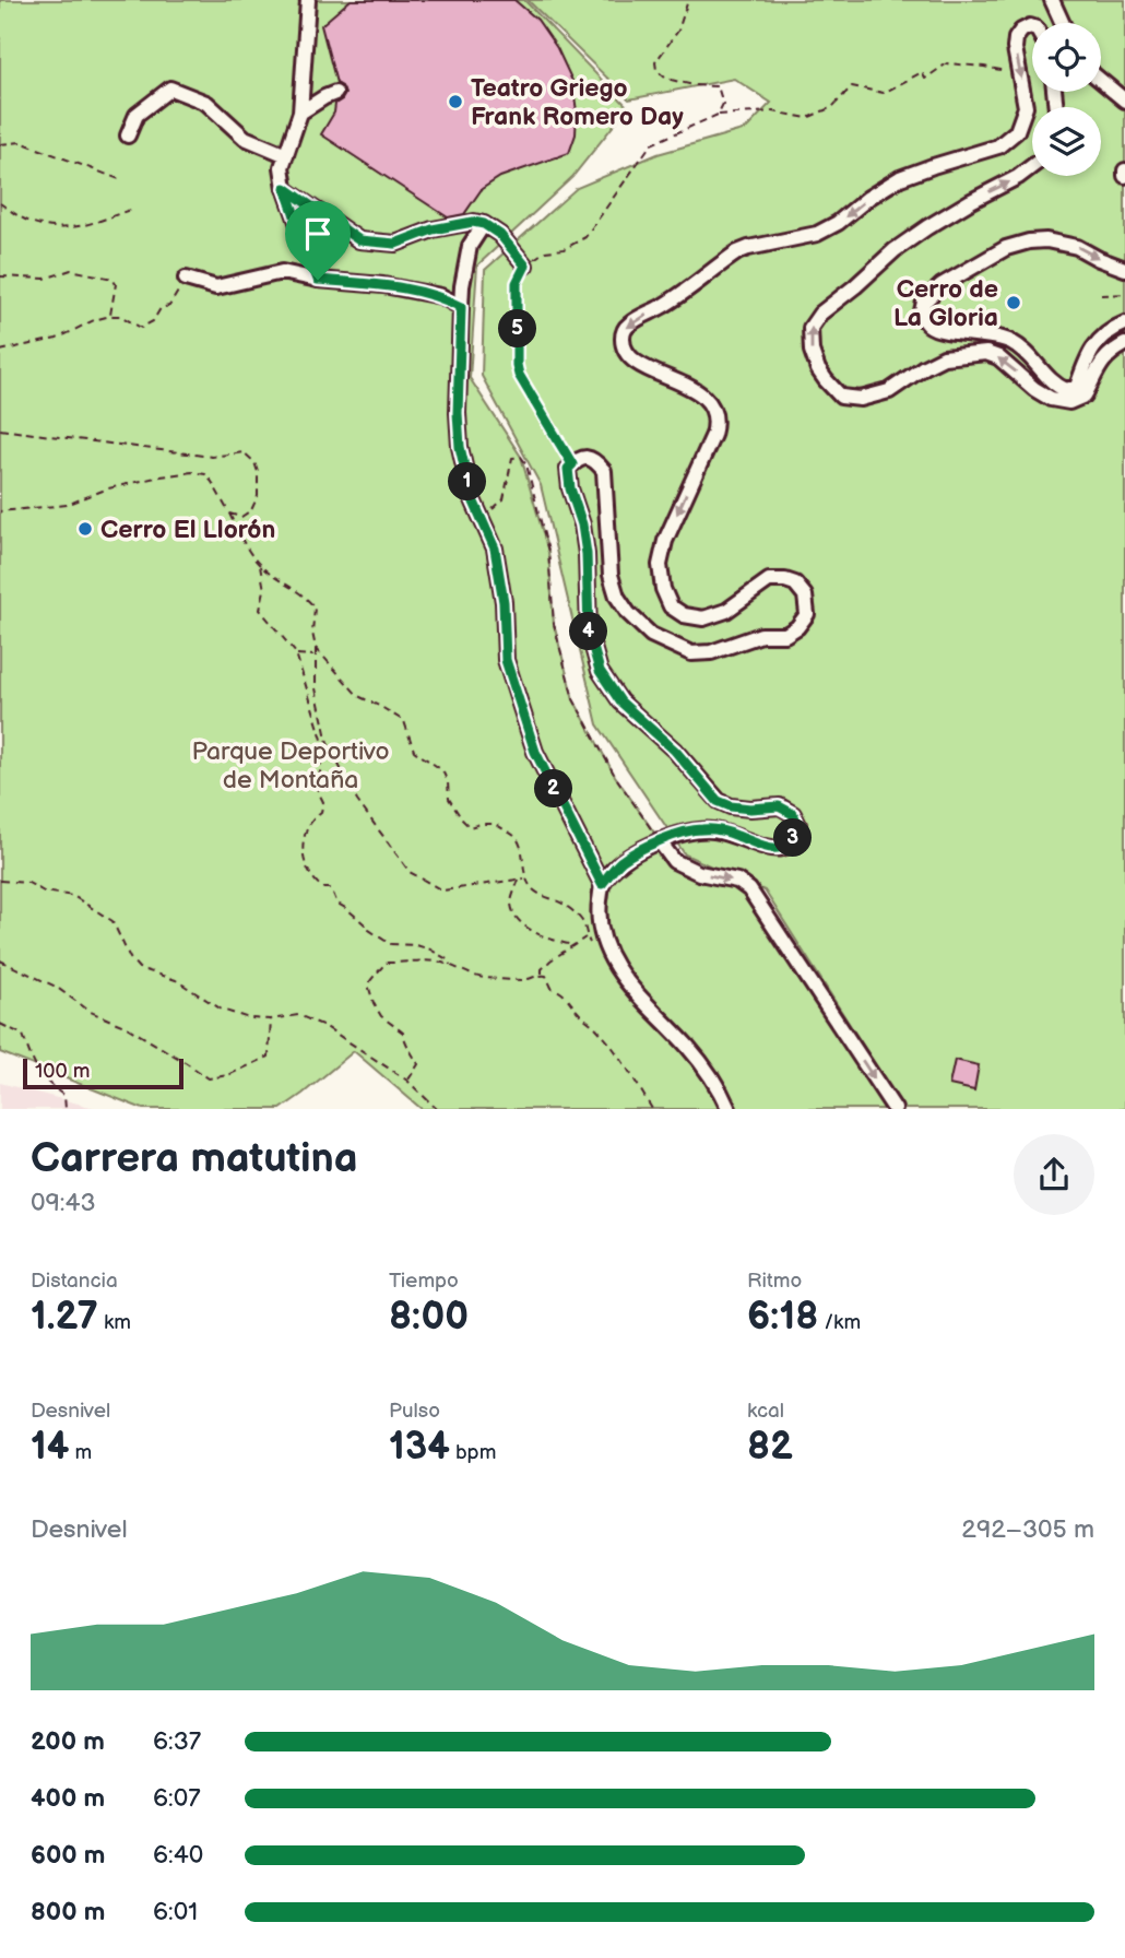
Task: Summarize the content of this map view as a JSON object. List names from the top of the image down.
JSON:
{
  "parks": ["Parque Deportivo de Montaña"],
  "places": ["Teatro Griego Frank Romero Day", "Cerro de La Gloria", "Cerro El Llorón"],
  "scale_bar": "100 m",
  "page": {
    "pins": [
      "5",
      "1",
      "4",
      "2",
      "3"
    ],
    "scale": "100 m",
    "heading": ["Carrera matutina", "09:43"],
    "stats": [
      ["Distancia", "1.27 km"],
      ["Tiempo", "8:00"],
      ["Ritmo", "6:18 /km"],
      ["Desnivel", "14 m"],
      ["Pulso", "134 bpm"],
      ["kcal", "82"]
    ],
    "chart": ["Desnivel", "292–305 m"],
    "list": [
      {
        "name": "200 m",
        "note": "6:37"
      },
      {
        "name": "400 m",
        "note": "6:07"
      },
      {
        "name": "600 m",
        "note": "6:40"
      },
      {
        "name": "800 m",
        "note": "6:01"
      }
    ]
  }
}
